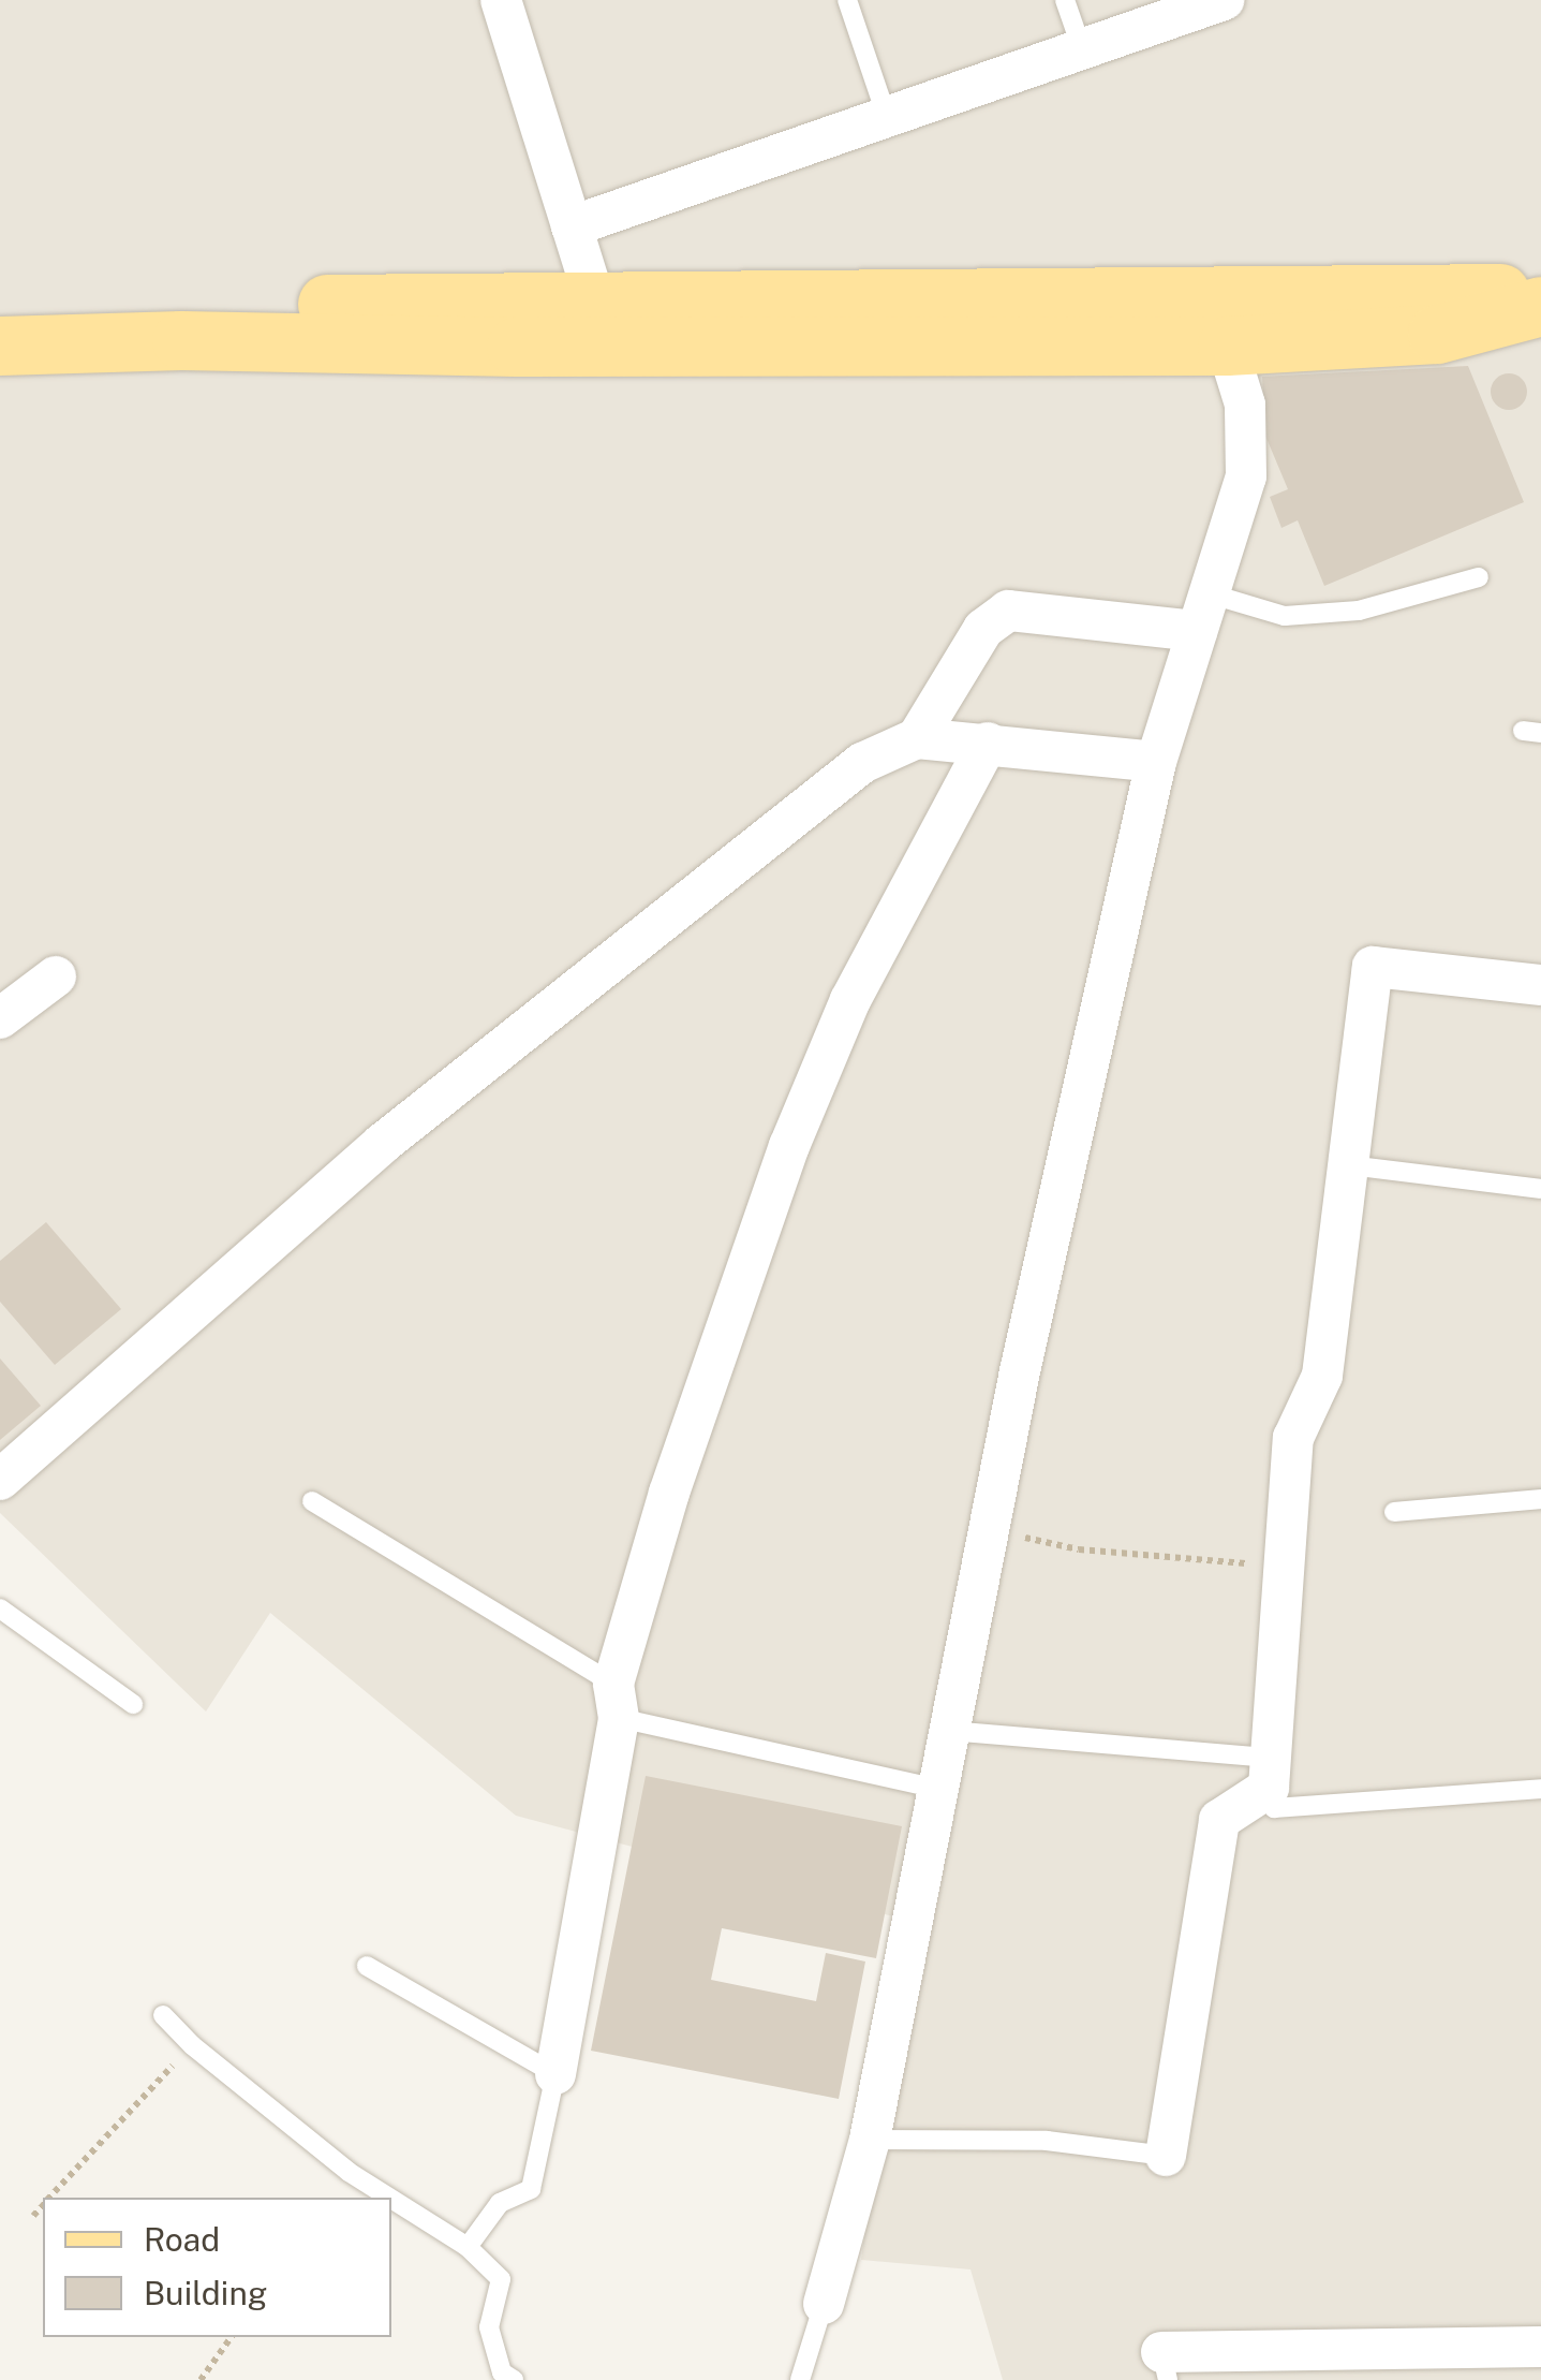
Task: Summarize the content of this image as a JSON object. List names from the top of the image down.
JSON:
{
  "legend": ["Road", "Building"]
}
